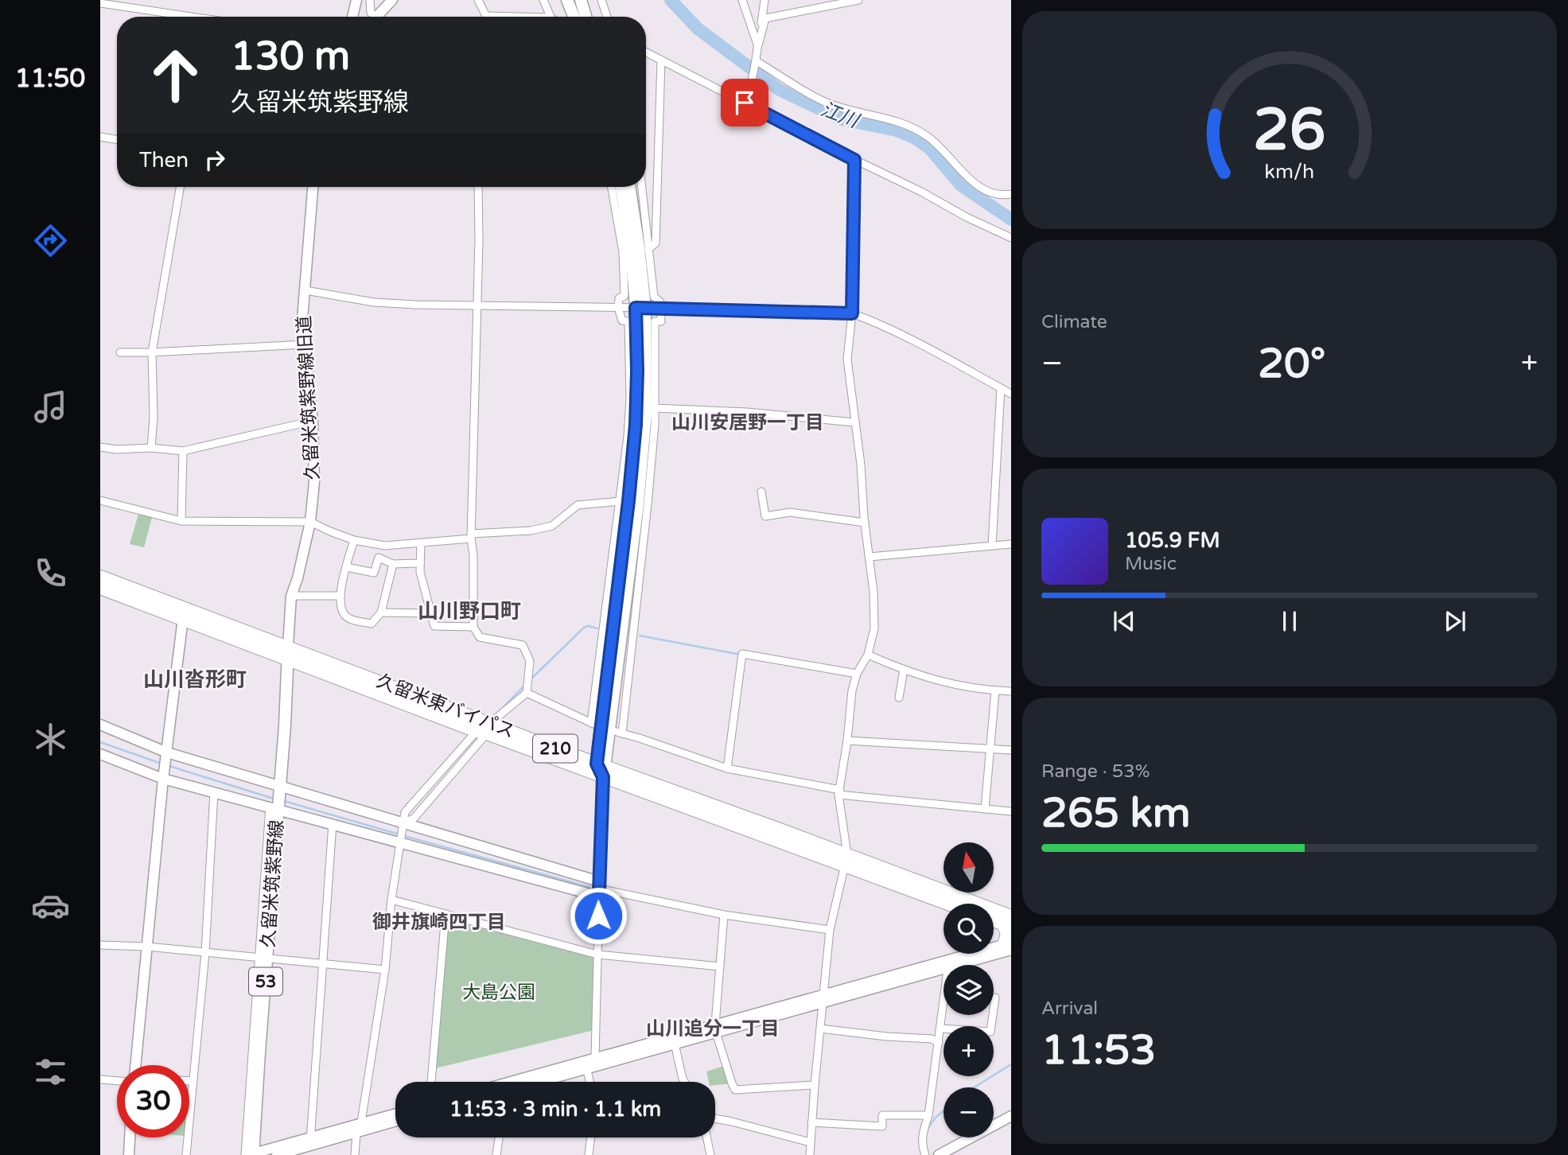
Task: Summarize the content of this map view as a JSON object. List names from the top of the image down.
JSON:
{
  "streets": {
    "highway": ["久留米東バイパス", "210"],
    "main road": ["久留米筑紫野線", "53"],
    "street": ["久留米筑紫野線旧道"]
  },
  "crossings": [
    ["久留米筑紫野線旧道", "久留米東バイパス"],
    ["久留米筑紫野線旧道", "久留米筑紫野線"],
    ["久留米東バイパス", "久留米筑紫野線"]
  ],
  "districts": [
    "山川安居野一丁目",
    "山川野口町",
    "山川沓形町",
    "御井旗崎四丁目",
    "山川追分一丁目"
  ],
  "water": ["江川"],
  "parks": ["大島公園"],
  "north": "top",
  "page": {
    "tabs": "11:50",
    "turn": ["130 m", "久留米筑紫野線"],
    "then": "Then",
    "tile": [
      "Climate",
      ["Range · 53%", "265 km"],
      ["Arrival", "11:53"]
    ],
    "heat": ["−", "20°", "+"],
    "song": ["105.9 FM", "Music"],
    "map_buttons": ["+", "−"],
    "limit": "30",
    "trip": "11:53 · 3 min · 1.1 km",
    "gauge": ["26", "km/h"]
  }
}
